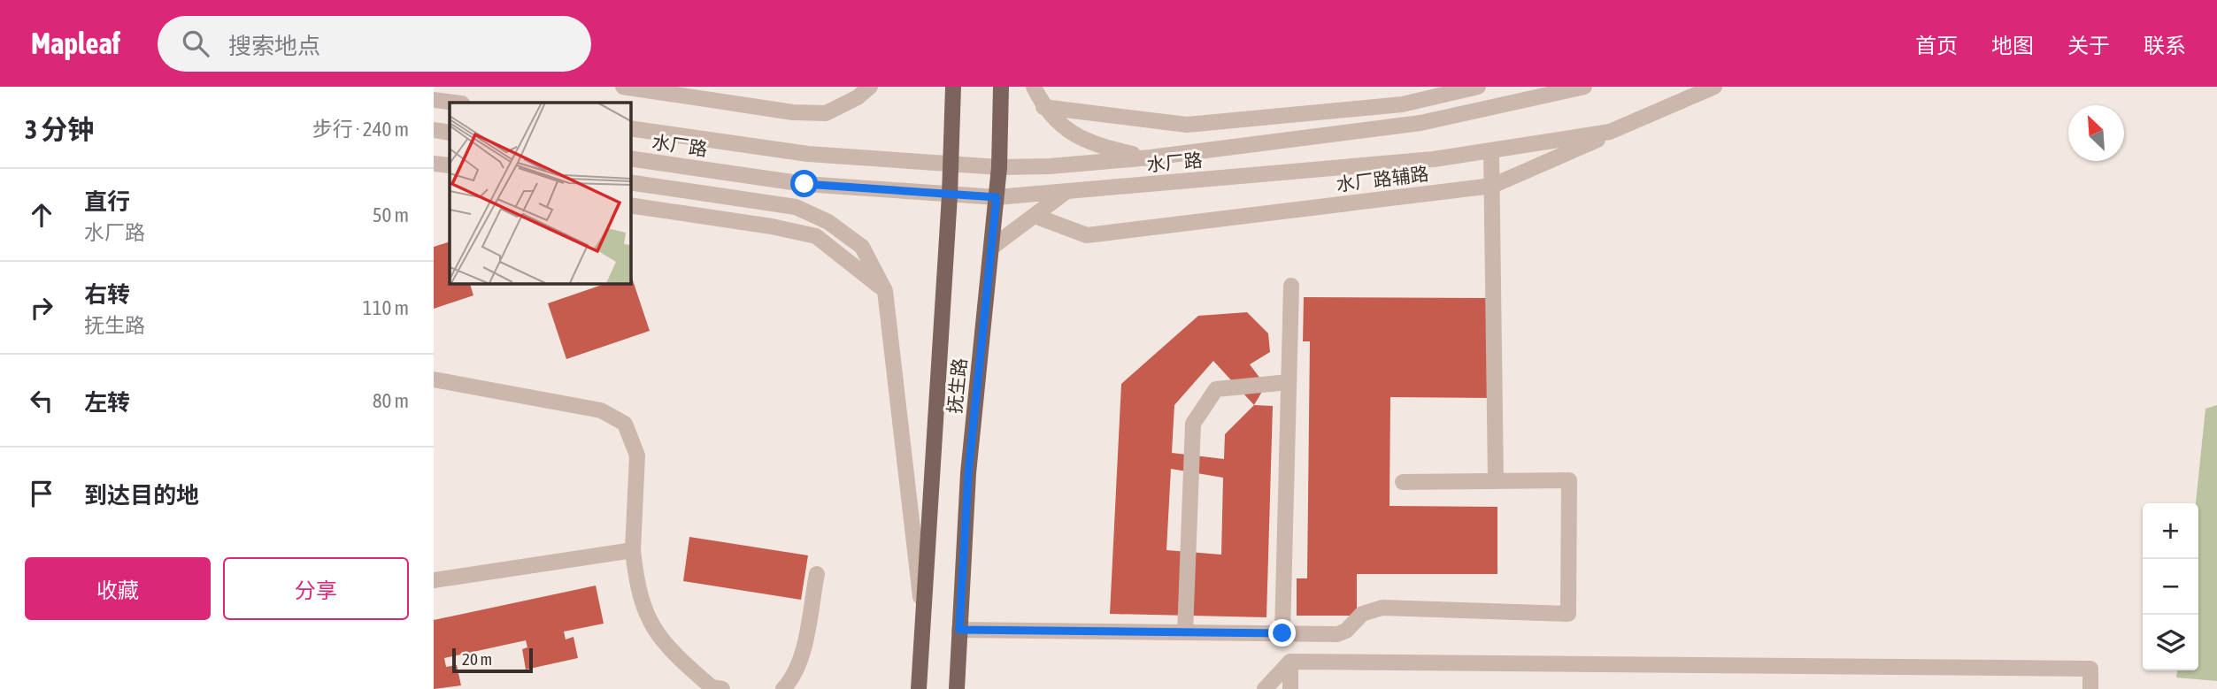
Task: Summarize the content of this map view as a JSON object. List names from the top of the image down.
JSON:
{
  "streets": {
    "main road": ["抚生路"],
    "street": ["水厂路", "水厂路辅路"]
  },
  "crossings": [
    ["水厂路", "抚生路"]
  ],
  "scale_bar": "20 m",
  "north": "top left",
  "page": {
    "header": "Mapleaf",
    "search": "搜索地点",
    "nav": [
      "首页",
      "地图",
      "关于",
      "联系"
    ],
    "heading": ["3 分钟", "步行 · 240 m"],
    "list": [
      ["直行", "水厂路", "50 m"],
      ["右转", "抚生路", "110 m"],
      ["左转", "80 m"],
      "到达目的地"
    ],
    "map_buttons": ["+", "−"],
    "buttons": ["收藏", "分享"],
    "scale": "20 m"
  }
}
